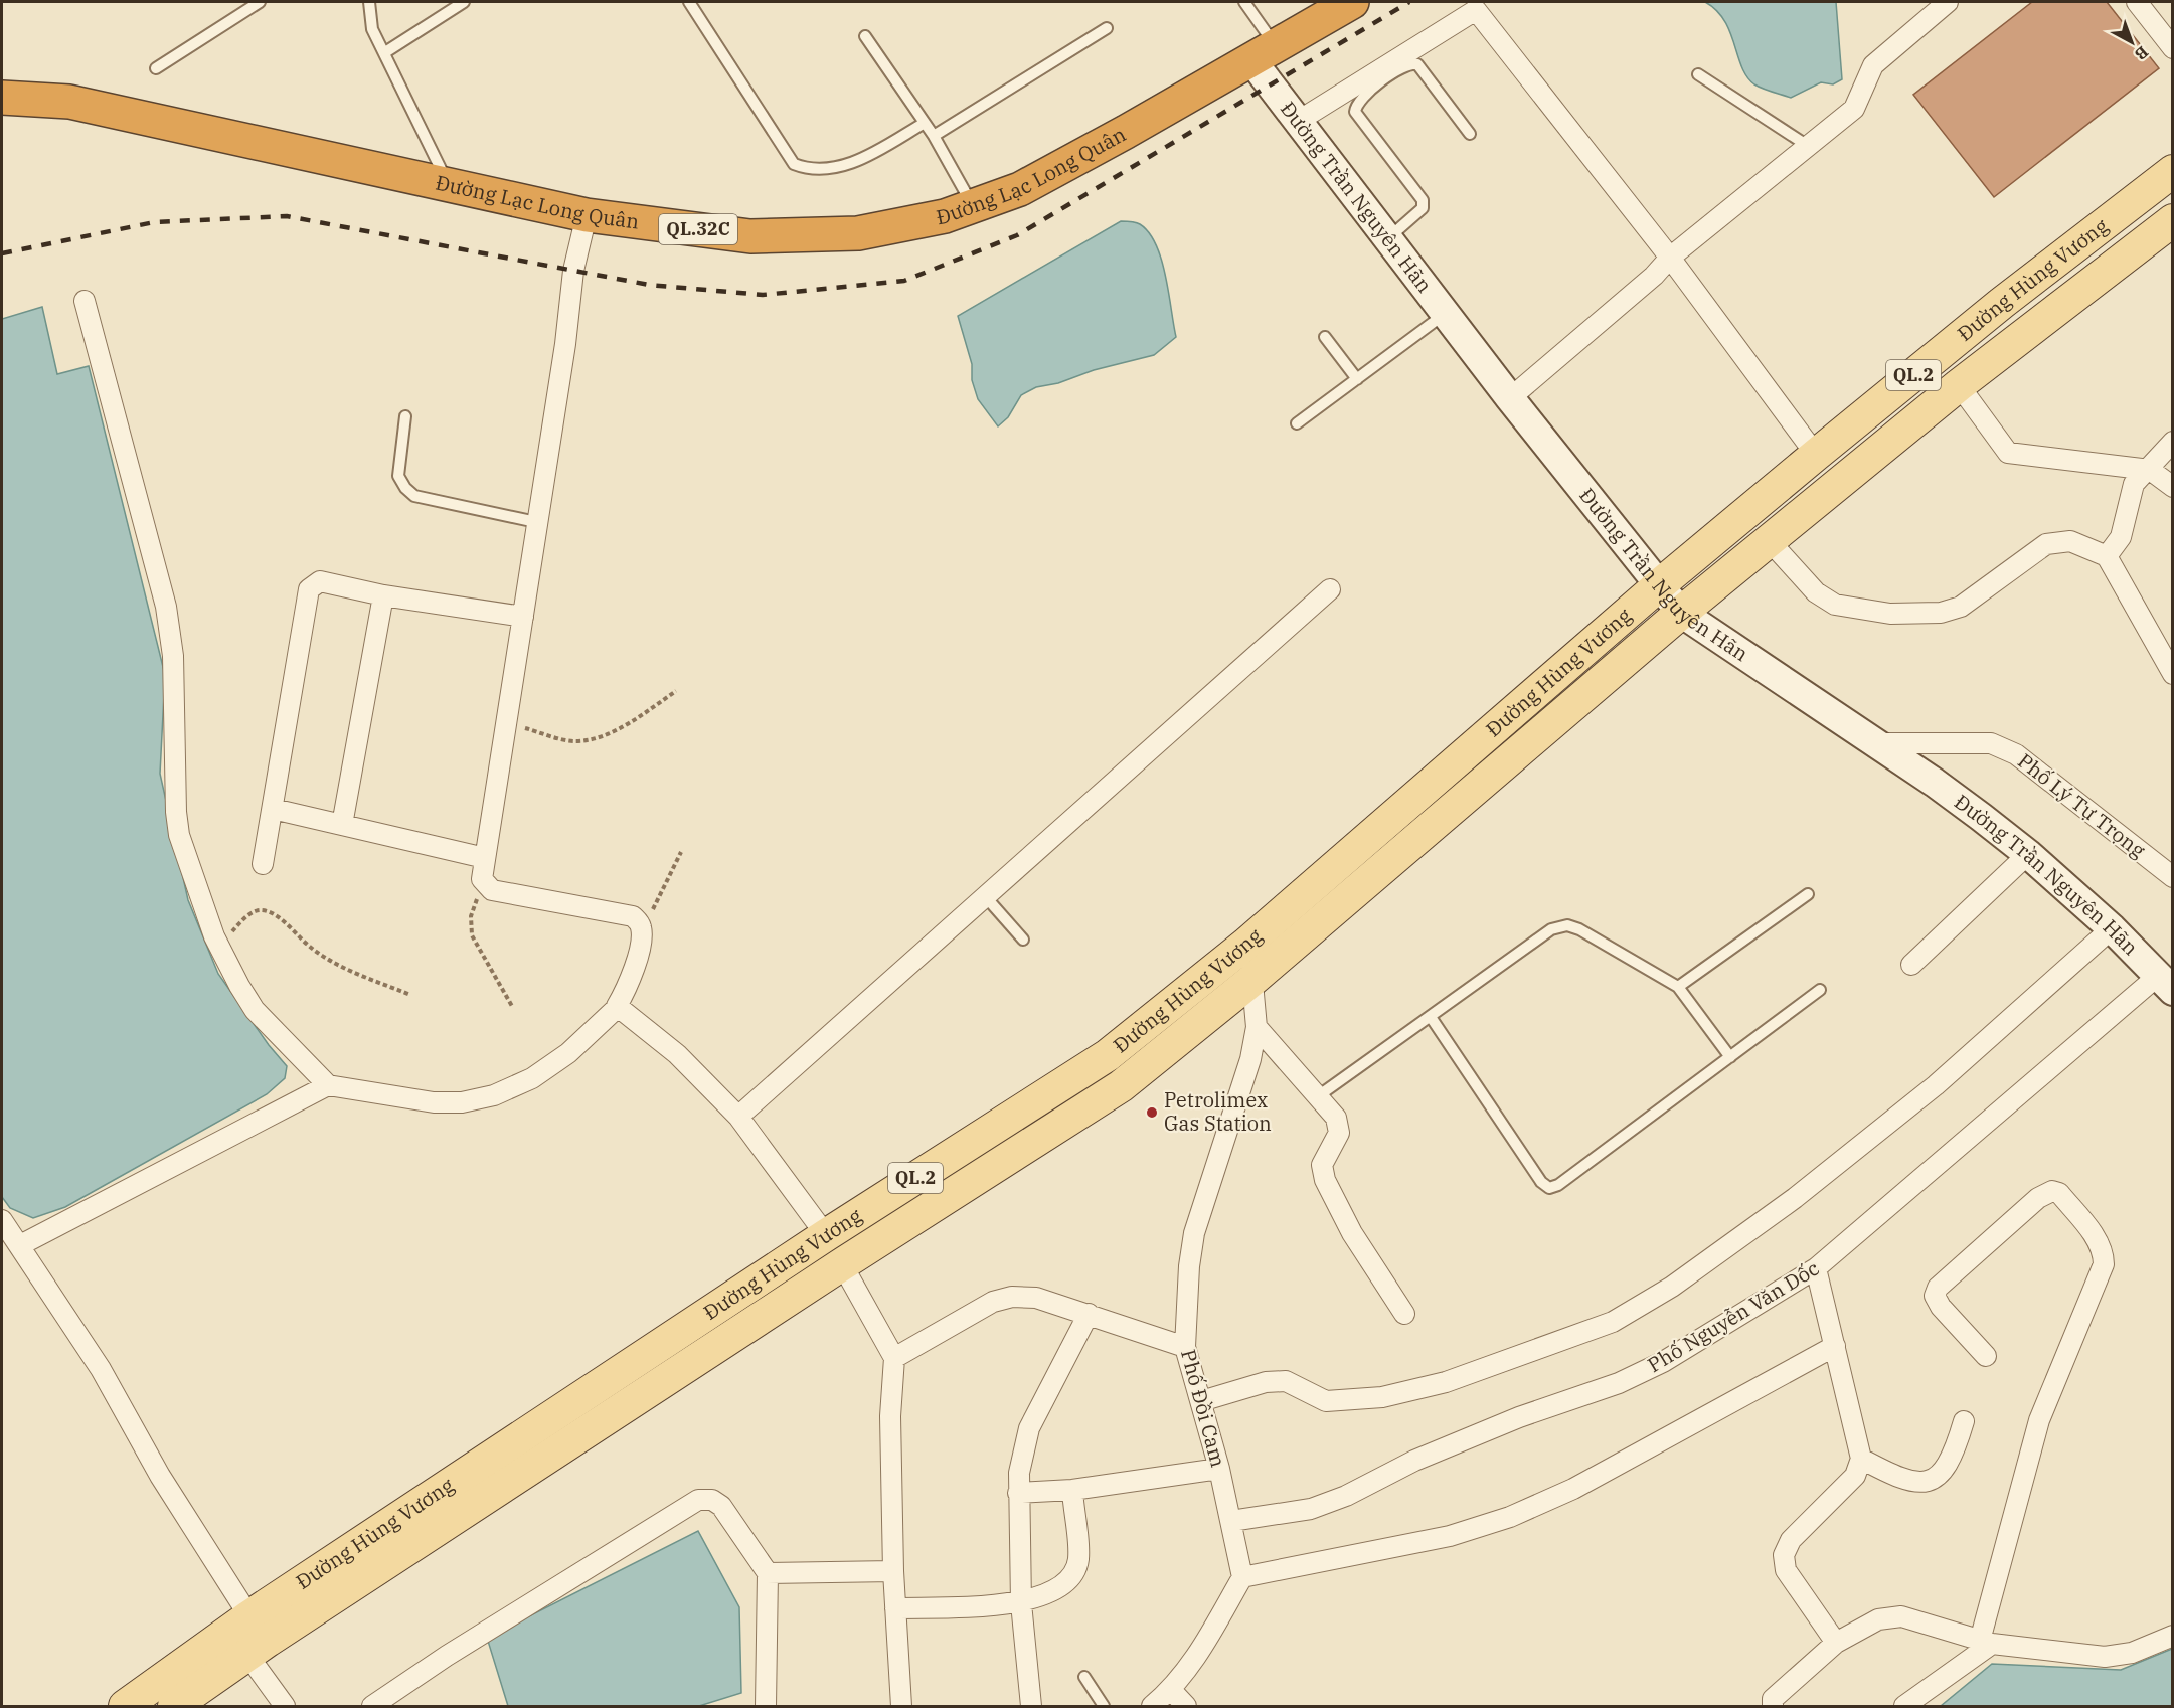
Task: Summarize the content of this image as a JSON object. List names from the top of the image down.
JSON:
{
  "streets": {
    "highway": ["Đường Lạc Long Quân", "QL.32C"],
    "main road": ["Đường Hùng Vương", "QL.2"],
    "street": [
      "Đường Trần Nguyên Hãn",
      "Phố Lý Tự Trọng",
      "Phố Nguyễn Văn Dốc",
      "Phố Đồi Cam"
    ]
  },
  "crossings": [
    ["Đường Lạc Long Quân", "Đường Trần Nguyên Hãn"],
    ["Đường Trần Nguyên Hãn", "Đường Hùng Vương"],
    ["Đường Trần Nguyên Hãn", "Phố Lý Tự Trọng"],
    ["Đường Trần Nguyên Hãn", "Phố Nguyễn Văn Dốc"],
    ["Đường Hùng Vương", "Phố Đồi Cam"],
    ["Phố Nguyễn Văn Dốc", "Phố Đồi Cam"]
  ],
  "places": ["Petrolimex Gas Station"],
  "north": "bottom right"
}
